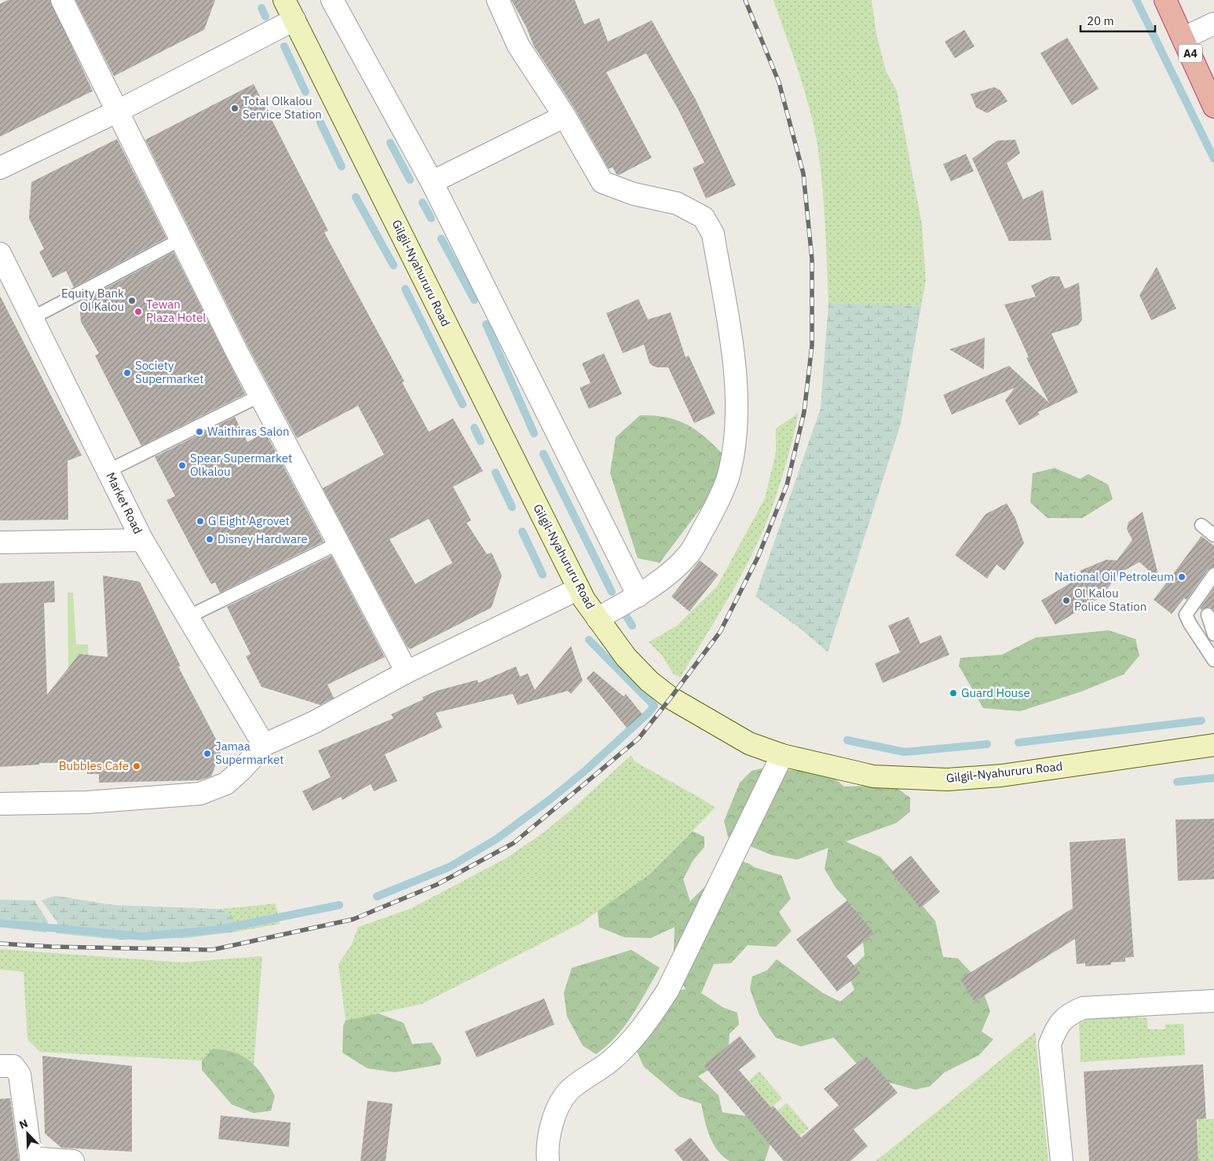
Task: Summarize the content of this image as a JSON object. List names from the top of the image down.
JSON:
{
  "streets": {
    "highway": ["A4"],
    "main road": ["Gilgil-Nyahururu Road"],
    "street": ["Market Road"]
  },
  "places": [
    "Total Olkalou Service Station",
    "Equity Bank Ol Kalou",
    "Tewan Plaza Hotel",
    "Society Supermarket",
    "Waithiras Salon",
    "Spear Supermarket Olkalou",
    "G Eight Agrovet",
    "Disney Hardware",
    "National Oil Petroleum",
    "Ol Kalou Police Station",
    "Guard House",
    "Jamaa Supermarket",
    "Bubbles Cafe"
  ],
  "scale_bar": "20 m",
  "north": "top left"
}
